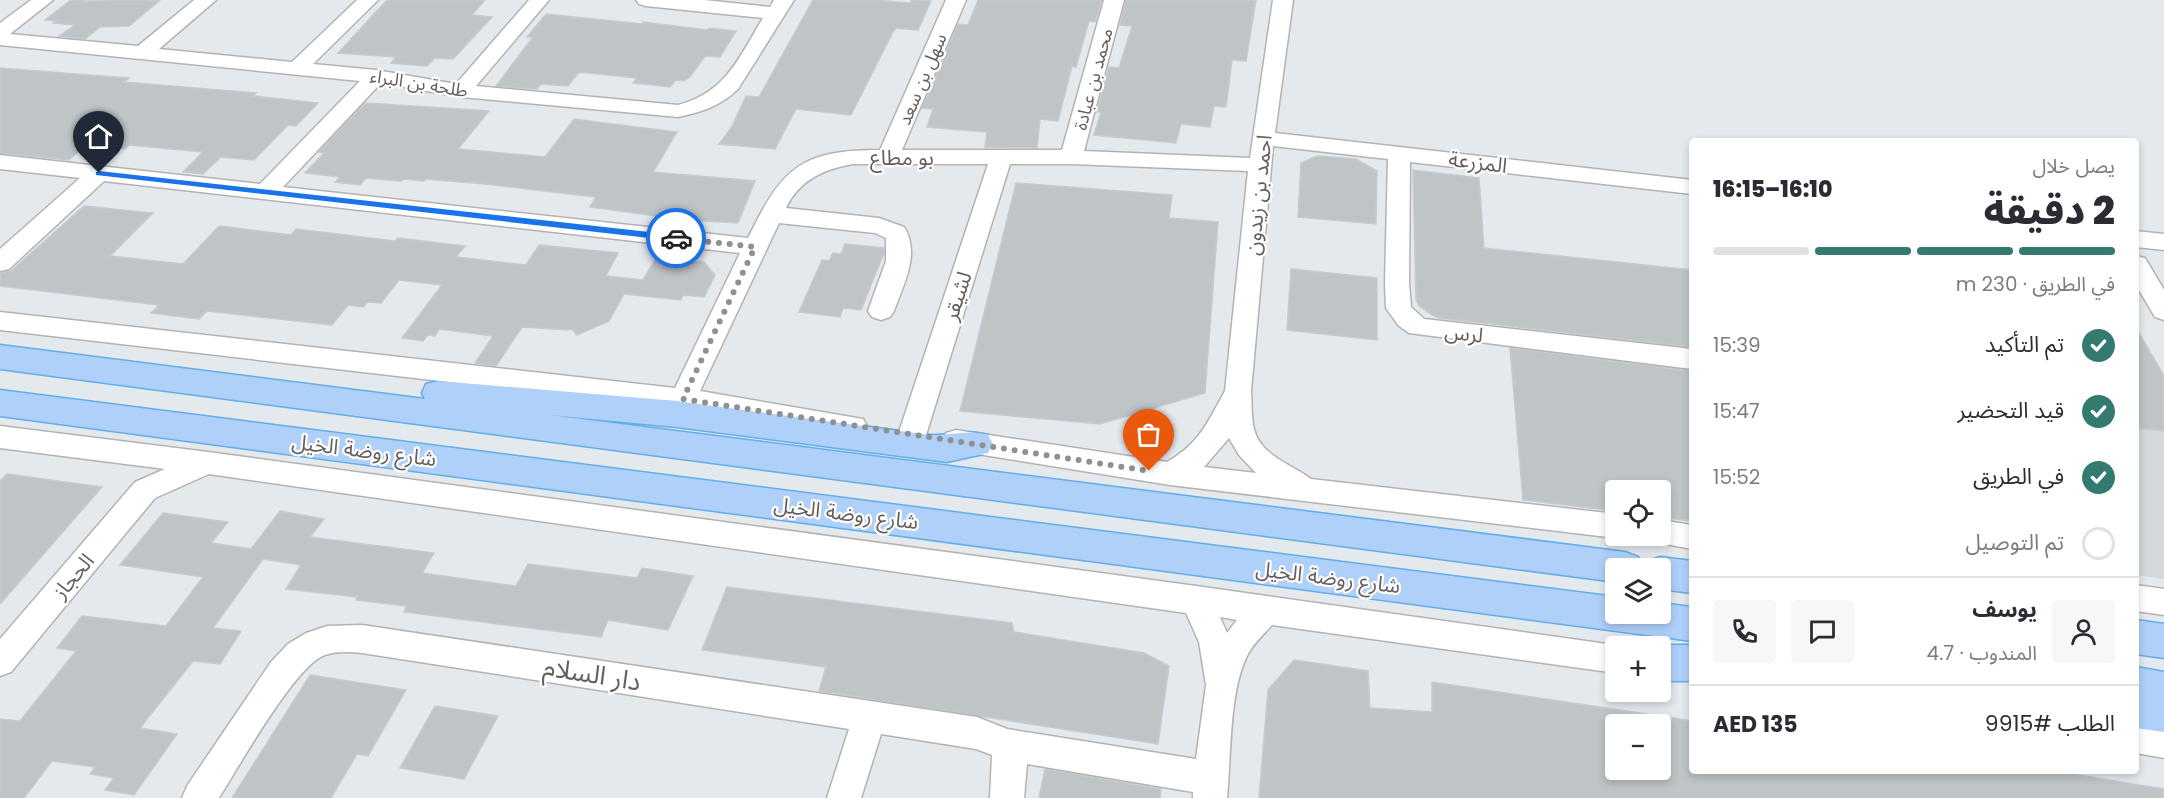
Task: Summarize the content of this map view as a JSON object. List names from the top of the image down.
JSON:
{
  "streets": {
    "main road": ["شارع روضة الخيل"],
    "street": [
      "سهل بن سعد",
      "محمد بن عبادة",
      "طلحة بن البراء",
      "بو مطاع",
      "المزرعة",
      "احمد بن زيدون",
      "لشيقر",
      "لرس",
      "الحجاز",
      "دار السلام"
    ]
  },
  "crossings": [
    ["سهل بن سعد", "بو مطاع"],
    ["محمد بن عبادة", "بو مطاع"],
    ["بو مطاع", "احمد بن زيدون"],
    ["بو مطاع", "لشيقر"],
    ["المزرعة", "احمد بن زيدون"],
    ["المزرعة", "لرس"],
    ["شارع روضة الخيل", "الحجاز"]
  ],
  "page": {
    "heading": ["2 دقيقة", "يصل خلال", "16:10–16:15"],
    "panel": [
      "يوسف",
      "المندوب · 4.7",
      "الطلب #9915",
      "AED 135"
    ],
    "bar": "في الطريق · 230 m",
    "list": [
      ["تم التأكيد", "15:39"],
      ["قيد التحضير", "15:47"],
      ["في الطريق", "15:52"],
      "تم التوصيل"
    ],
    "map_buttons": ["+", "−"]
  }
}
